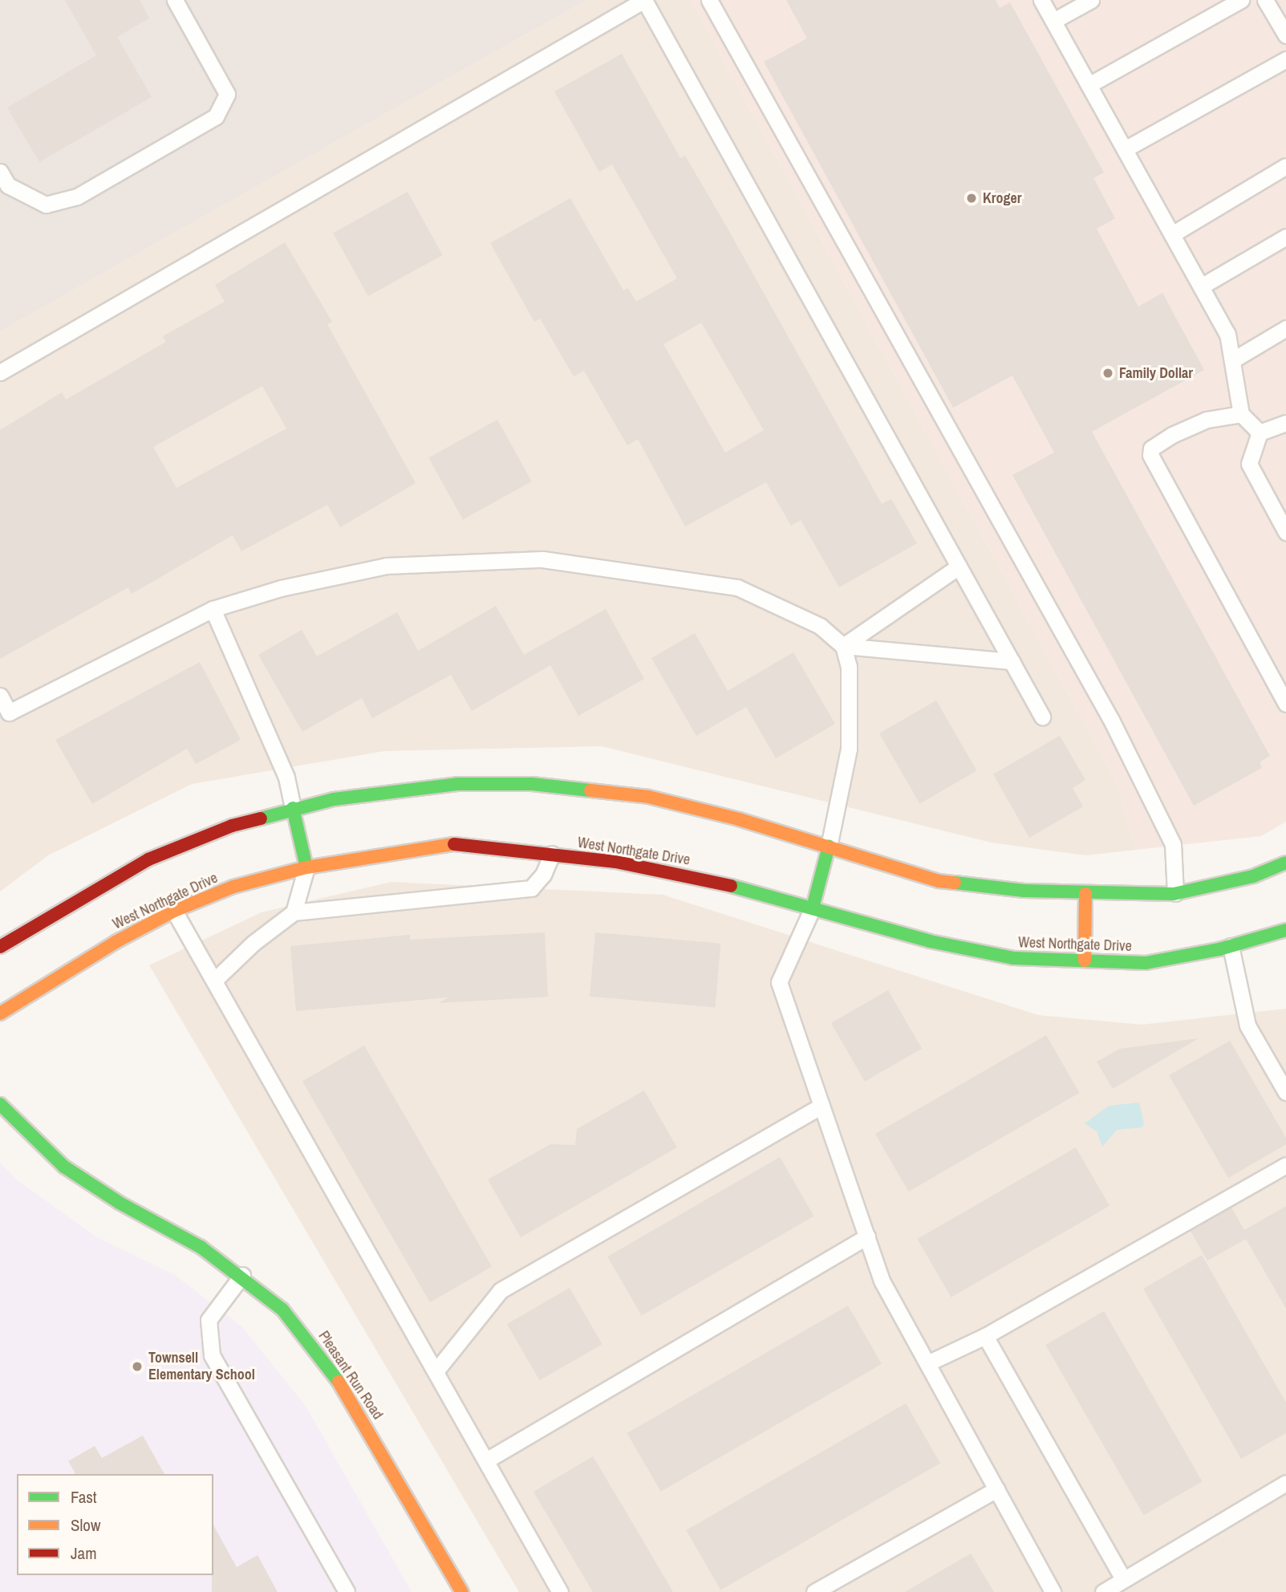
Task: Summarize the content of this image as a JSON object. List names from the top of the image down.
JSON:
{
  "streets": {
    "main road": ["West Northgate Drive", "Pleasant Run Road"]
  },
  "places": ["Kroger", "Family Dollar", "Townsell Elementary School"],
  "legend": ["Fast", "Slow", "Jam"]
}
